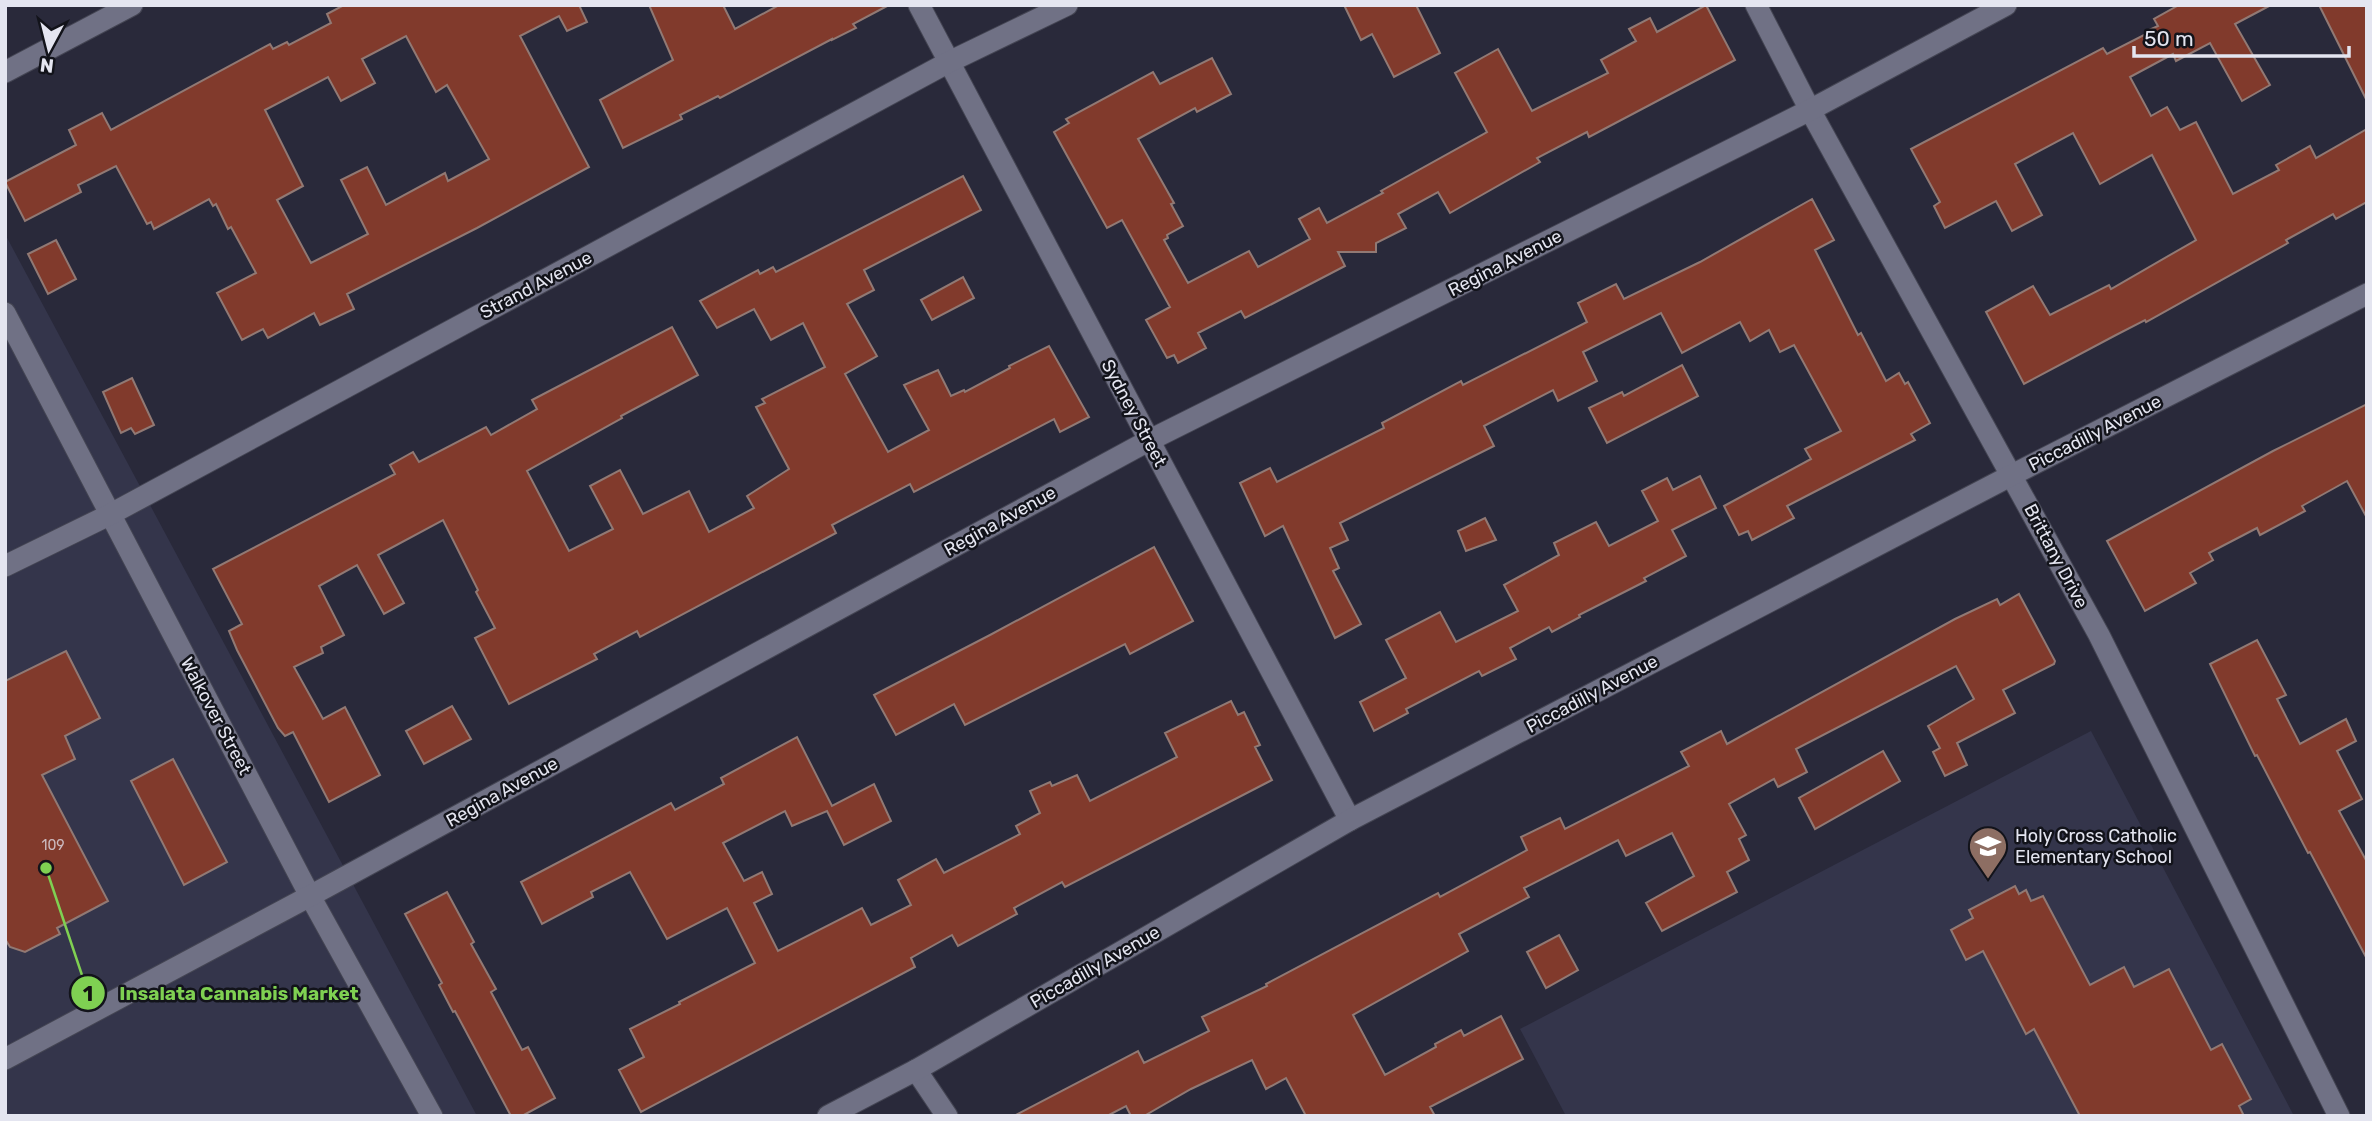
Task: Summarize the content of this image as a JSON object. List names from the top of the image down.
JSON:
{
  "streets": {
    "street": [
      "Regina Avenue",
      "Strand Avenue",
      "Sydney Street",
      "Piccadilly Avenue",
      "Brittany Drive",
      "Walkover Street"
    ]
  },
  "crossings": [
    ["Regina Avenue", "Sydney Street"],
    ["Regina Avenue", "Brittany Drive"],
    ["Regina Avenue", "Walkover Street"],
    ["Strand Avenue", "Sydney Street"],
    ["Strand Avenue", "Walkover Street"],
    ["Sydney Street", "Piccadilly Avenue"],
    ["Piccadilly Avenue", "Brittany Drive"]
  ],
  "places": {
    "other": ["Insalata Cannabis Market"],
    "school or university": ["Holy Cross Catholic Elementary School"]
  },
  "house_numbers": ["109"],
  "scale_bar": "50 m",
  "north": "bottom"
}
